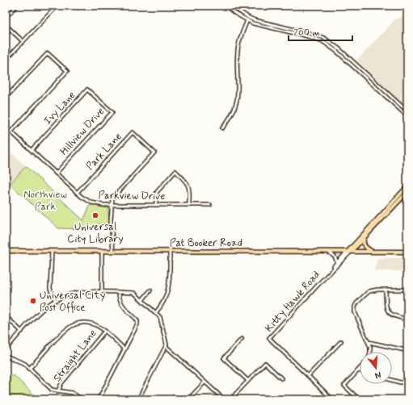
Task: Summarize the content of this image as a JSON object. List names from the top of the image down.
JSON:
{
  "streets": {
    "main road": ["Pat Booker Road", "Kitty Hawk Road"],
    "street": [
      "Ivy Lane",
      "Hillview Drive",
      "Park Lane",
      "Parkview Drive",
      "Straight Lane"
    ]
  },
  "crossings": [
    ["Ivy Lane", "Hillview Drive"],
    ["Ivy Lane", "Parkview Drive"],
    ["Hillview Drive", "Parkview Drive"],
    ["Park Lane", "Parkview Drive"],
    ["Pat Booker Road", "Kitty Hawk Road"]
  ],
  "parks": ["Northview Park"],
  "places": ["Universal City Library", "Universal City Post Office"],
  "scale_bar": "200 m",
  "north": "bottom"
}
